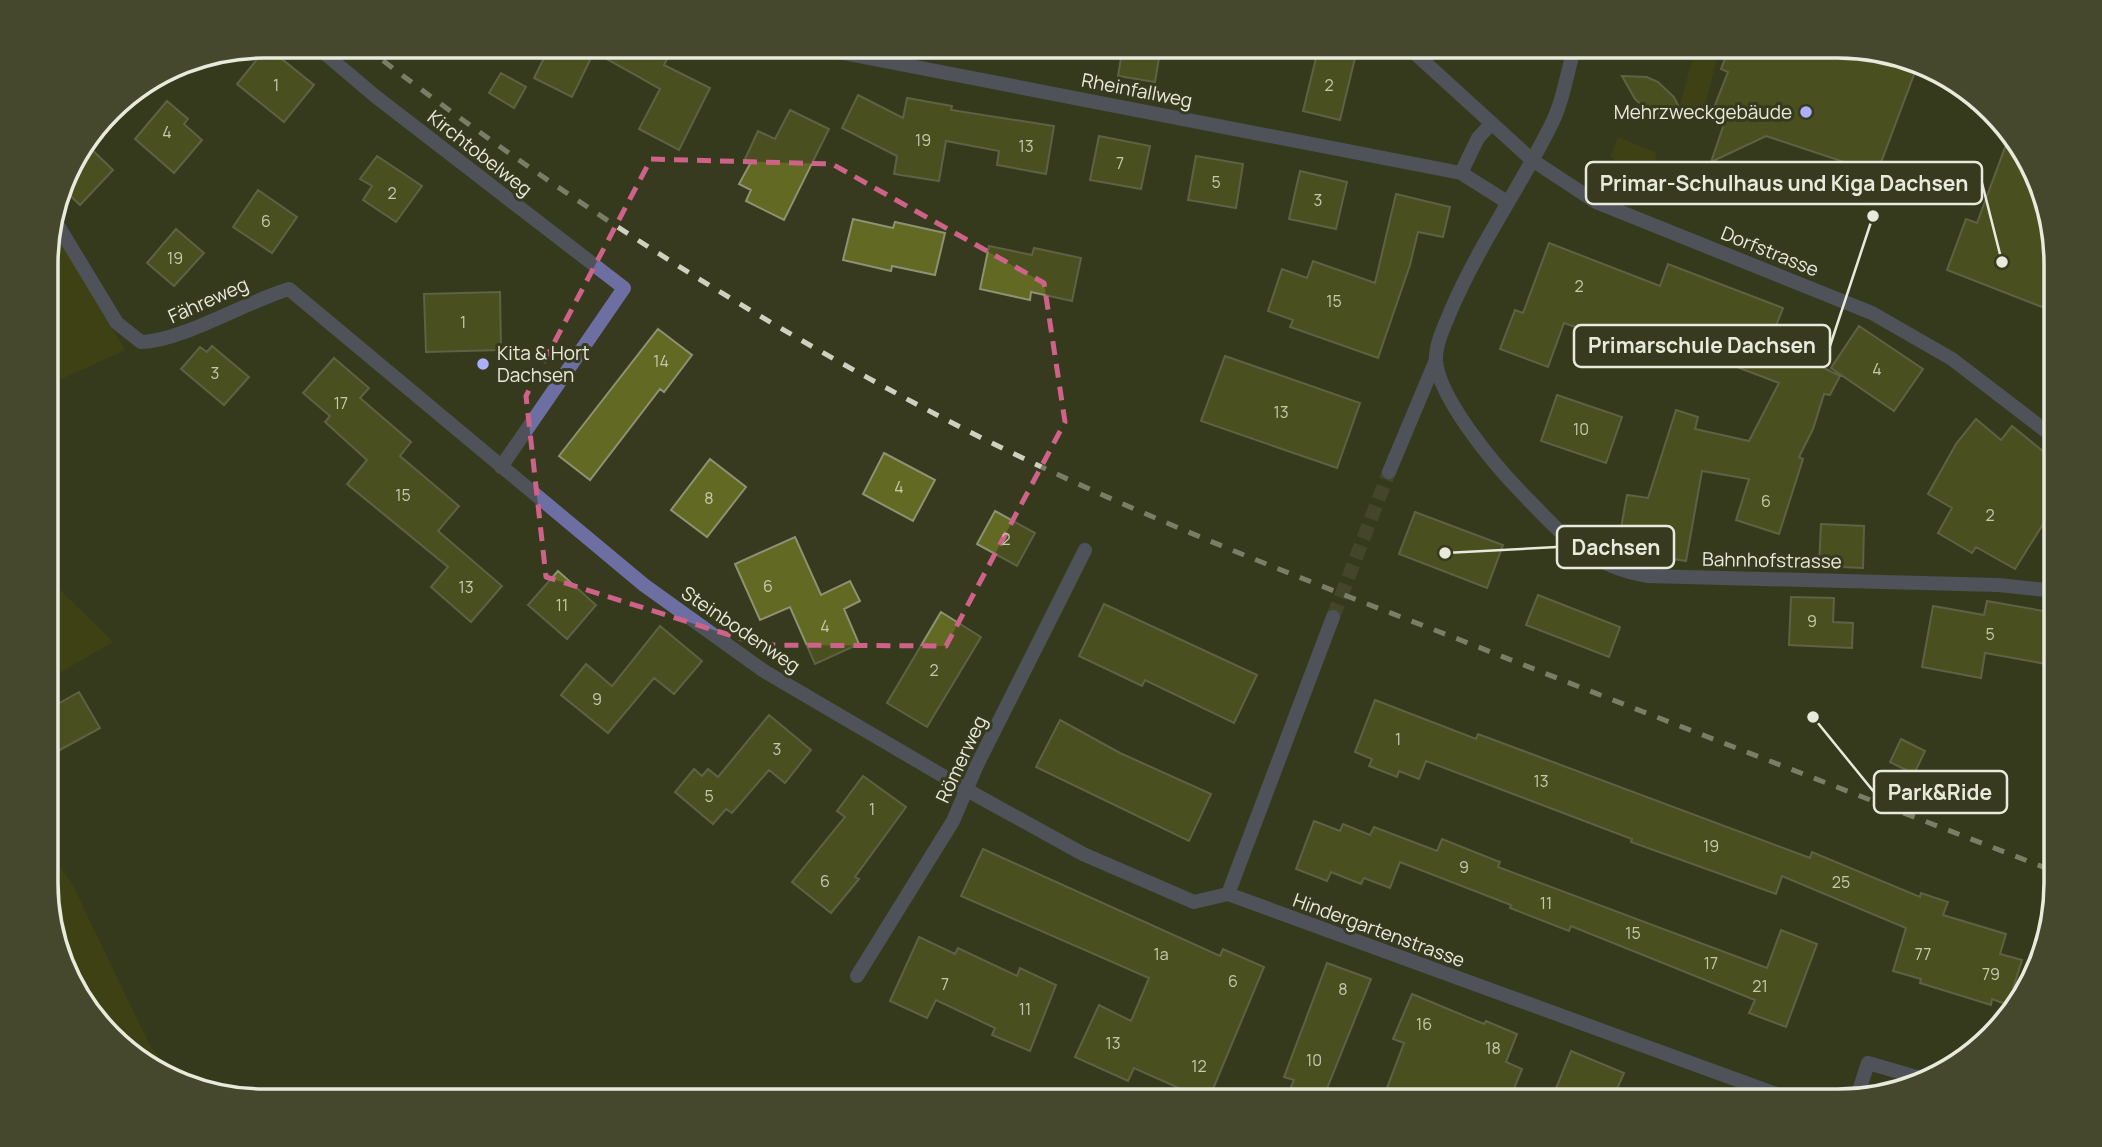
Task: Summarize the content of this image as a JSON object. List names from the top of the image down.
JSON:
{
  "streets": {
    "street": [
      "Rheinfallweg",
      "Kirchtobelweg",
      "Dorfstrasse",
      "Fähreweg",
      "Bahnhofstrasse",
      "Steinbodenweg",
      "Römerweg",
      "Hindergartenstrasse"
    ]
  },
  "crossings": [
    ["Kirchtobelweg", "Steinbodenweg"],
    ["Fähreweg", "Steinbodenweg"],
    ["Steinbodenweg", "Römerweg"],
    ["Steinbodenweg", "Hindergartenstrasse"]
  ],
  "places": [
    "Mehrzweckgebäude",
    "Primarschule Dachsen",
    "Primar-Schulhaus und Kiga Dachsen",
    "Kita & Hort Dachsen",
    "Dachsen",
    "Park&Ride"
  ],
  "house_numbers": [
    "1",
    "2",
    "4",
    "19",
    "13",
    "7",
    "5",
    "2",
    "3",
    "6",
    "19",
    "2",
    "15",
    "1",
    "14",
    "4",
    "3",
    "17",
    "13",
    "10",
    "4",
    "15",
    "8",
    "6",
    "2",
    "2",
    "6",
    "13",
    "11",
    "9",
    "4",
    "5",
    "2",
    "9",
    "1",
    "3",
    "13",
    "5",
    "1",
    "19",
    "9",
    "6",
    "25",
    "11",
    "15",
    "1a",
    "77",
    "17",
    "79",
    "6",
    "7",
    "21",
    "8",
    "11",
    "16",
    "13",
    "18",
    "10",
    "12"
  ]
}
